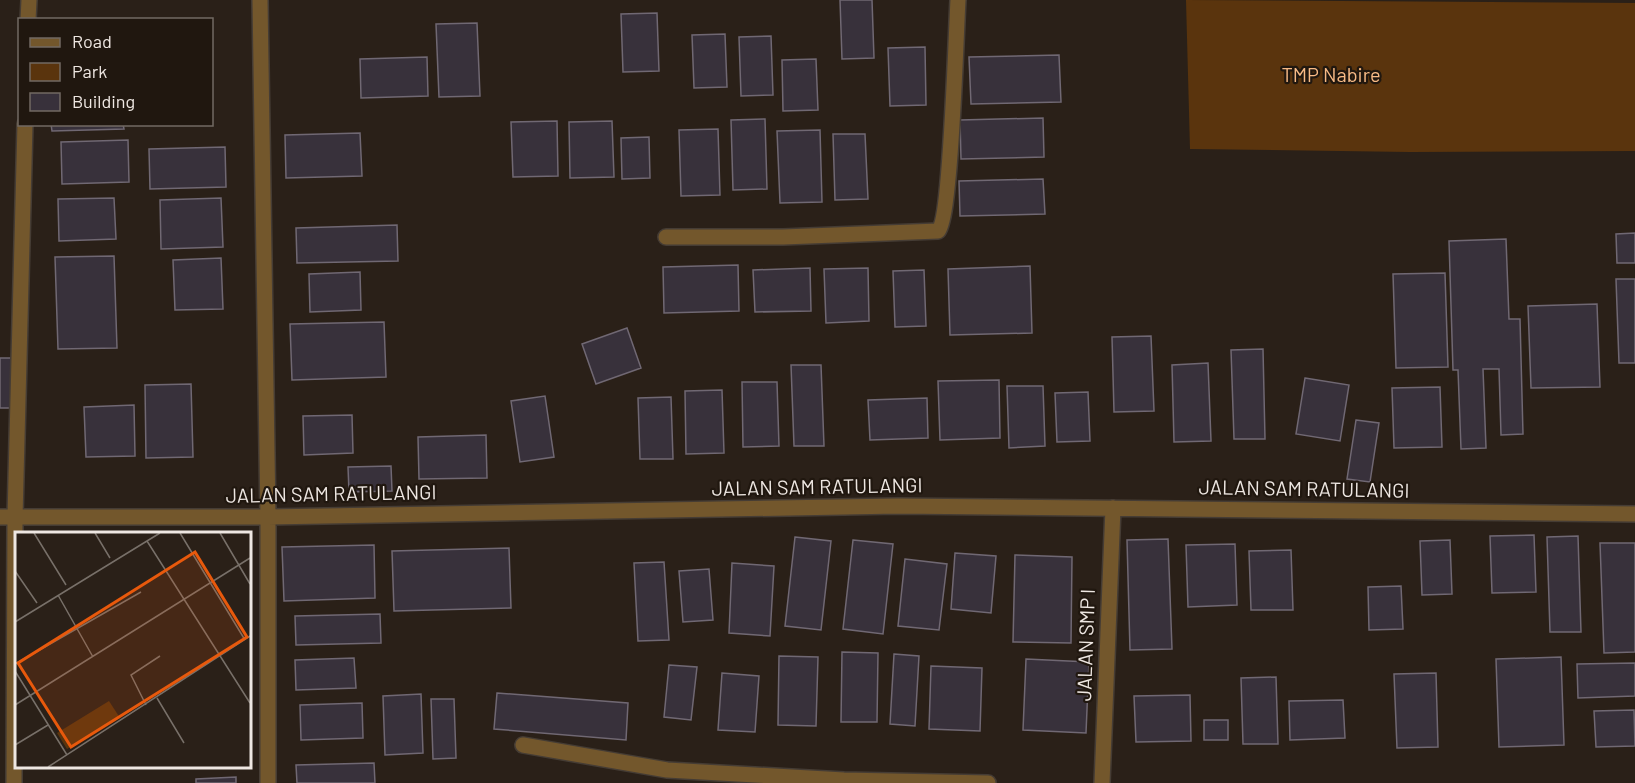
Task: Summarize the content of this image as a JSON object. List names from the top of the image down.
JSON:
{
  "streets": {
    "street": ["JALAN SAM RATULANGI", "JALAN SMP I"]
  },
  "crossings": [
    ["JALAN SAM RATULANGI", "JALAN SMP I"]
  ],
  "parks": ["TMP Nabire"],
  "legend": ["Road", "Park", "Building"]
}
